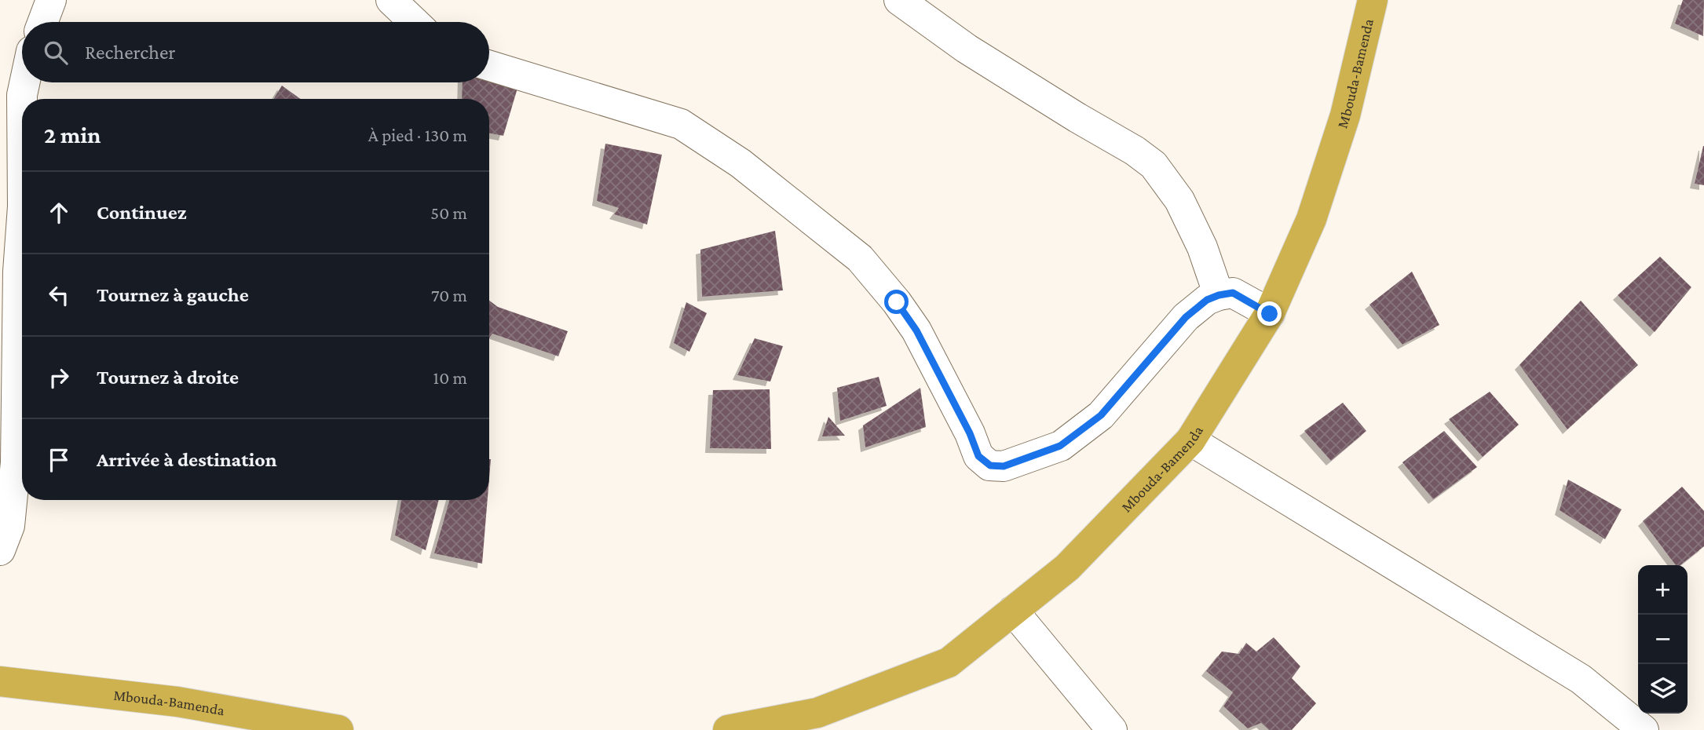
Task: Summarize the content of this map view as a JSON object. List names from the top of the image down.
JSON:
{
  "streets": {
    "highway": ["Mbouda-Bamenda"]
  },
  "page": {
    "search": "Rechercher",
    "heading": ["2 min", "À pied · 130 m"],
    "list": [
      ["Continuez", "50 m"],
      ["Tournez à gauche", "70 m"],
      ["Tournez à droite", "10 m"],
      "Arrivée à destination"
    ],
    "map_buttons": ["+", "−"]
  }
}
